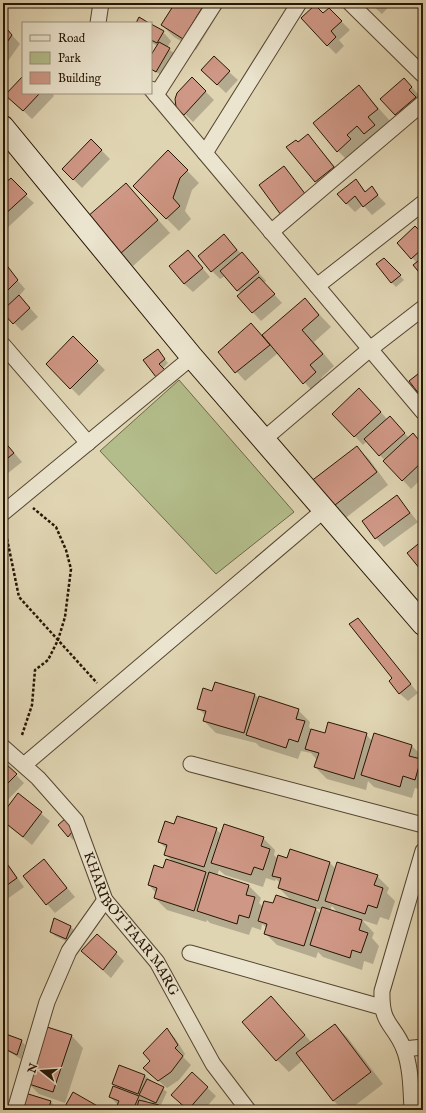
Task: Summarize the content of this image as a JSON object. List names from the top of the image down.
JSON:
{
  "streets": {
    "street": ["KHARIBOT TAAR MARG"]
  },
  "legend": ["Road", "Park", "Building"],
  "north": "left"
}
